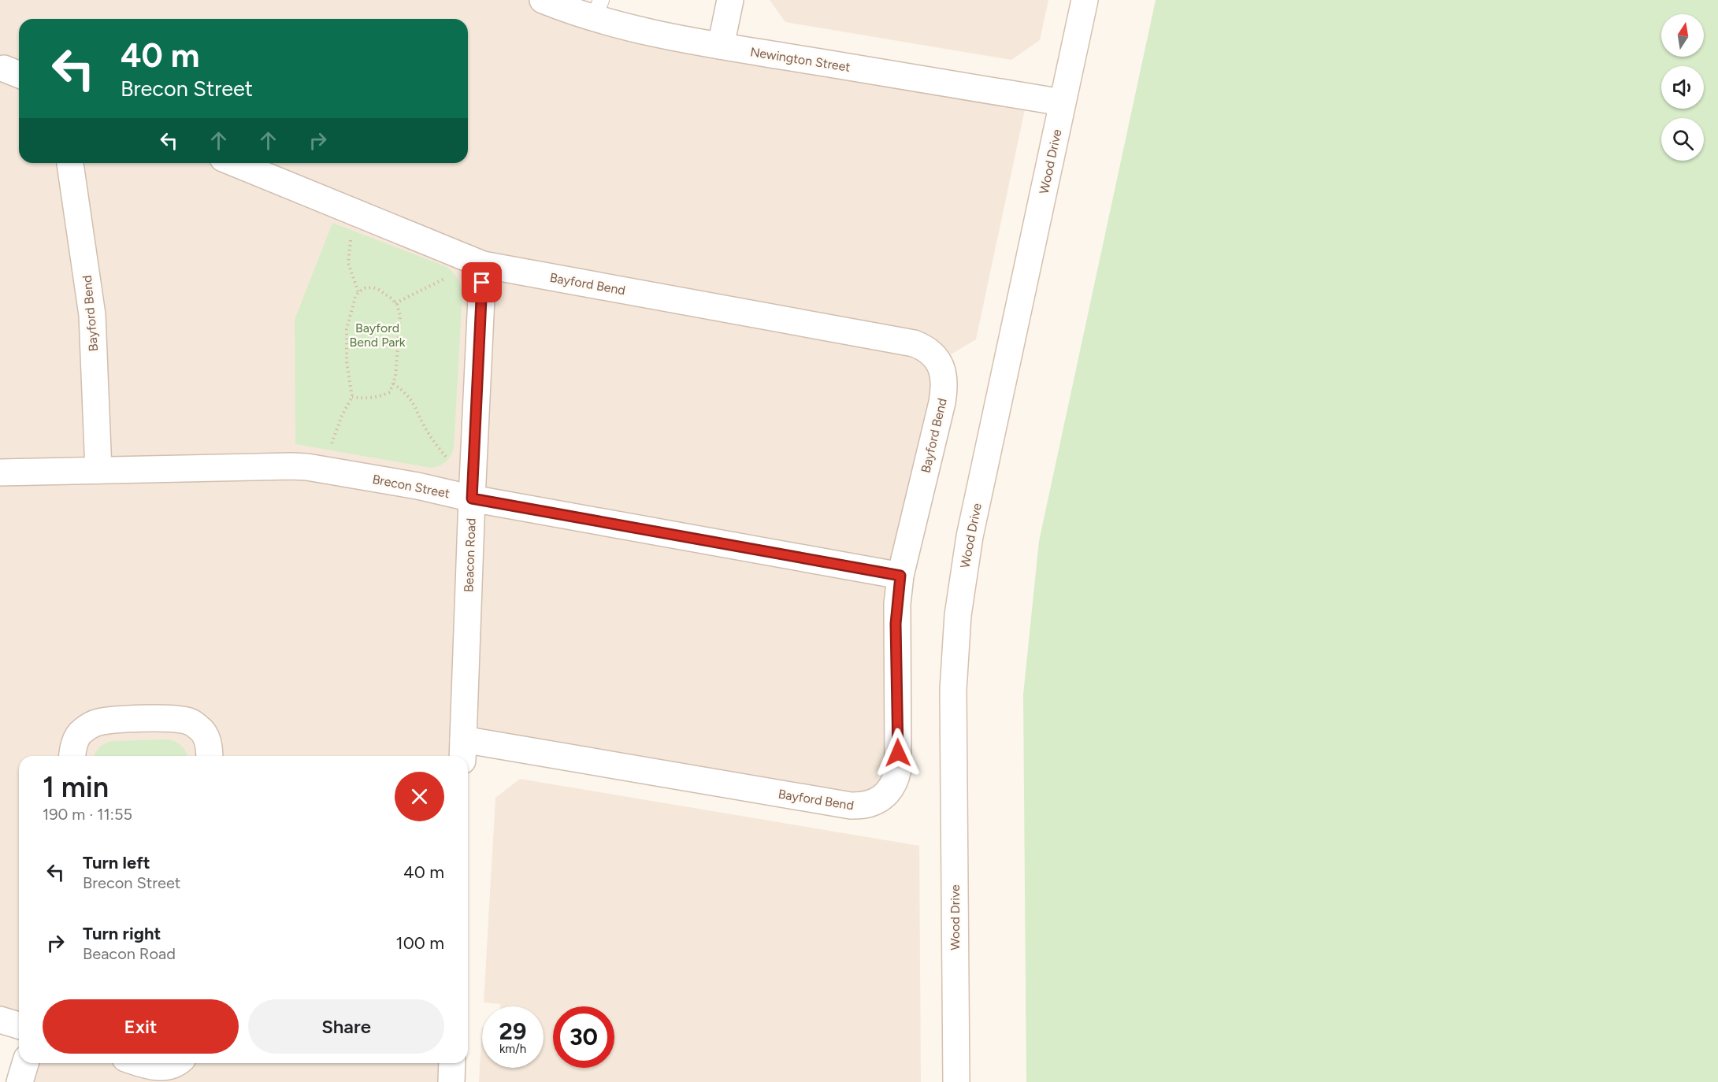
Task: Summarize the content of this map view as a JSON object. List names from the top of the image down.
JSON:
{
  "streets": {
    "street": [
      "Newington Street",
      "Wood Drive",
      "Bayford Bend",
      "Brecon Street",
      "Beacon Road"
    ]
  },
  "crossings": [
    ["Newington Street", "Wood Drive"],
    ["Bayford Bend", "Brecon Street"],
    ["Bayford Bend", "Beacon Road"],
    ["Brecon Street", "Beacon Road"]
  ],
  "parks": ["Bayford Bend Park"],
  "north": "top",
  "page": {
    "turn": ["40 m", "Brecon Street"],
    "heading": ["1 min", "190 m · 11:55"],
    "list": [
      {
        "name": "Turn left",
        "note": "Brecon Street",
        "value": "40 m"
      },
      {
        "name": "Turn right",
        "note": "Beacon Road",
        "value": "100 m"
      }
    ],
    "buttons": ["Exit", "Share"],
    "speed": "29 km/h",
    "limit": "30"
  }
}
